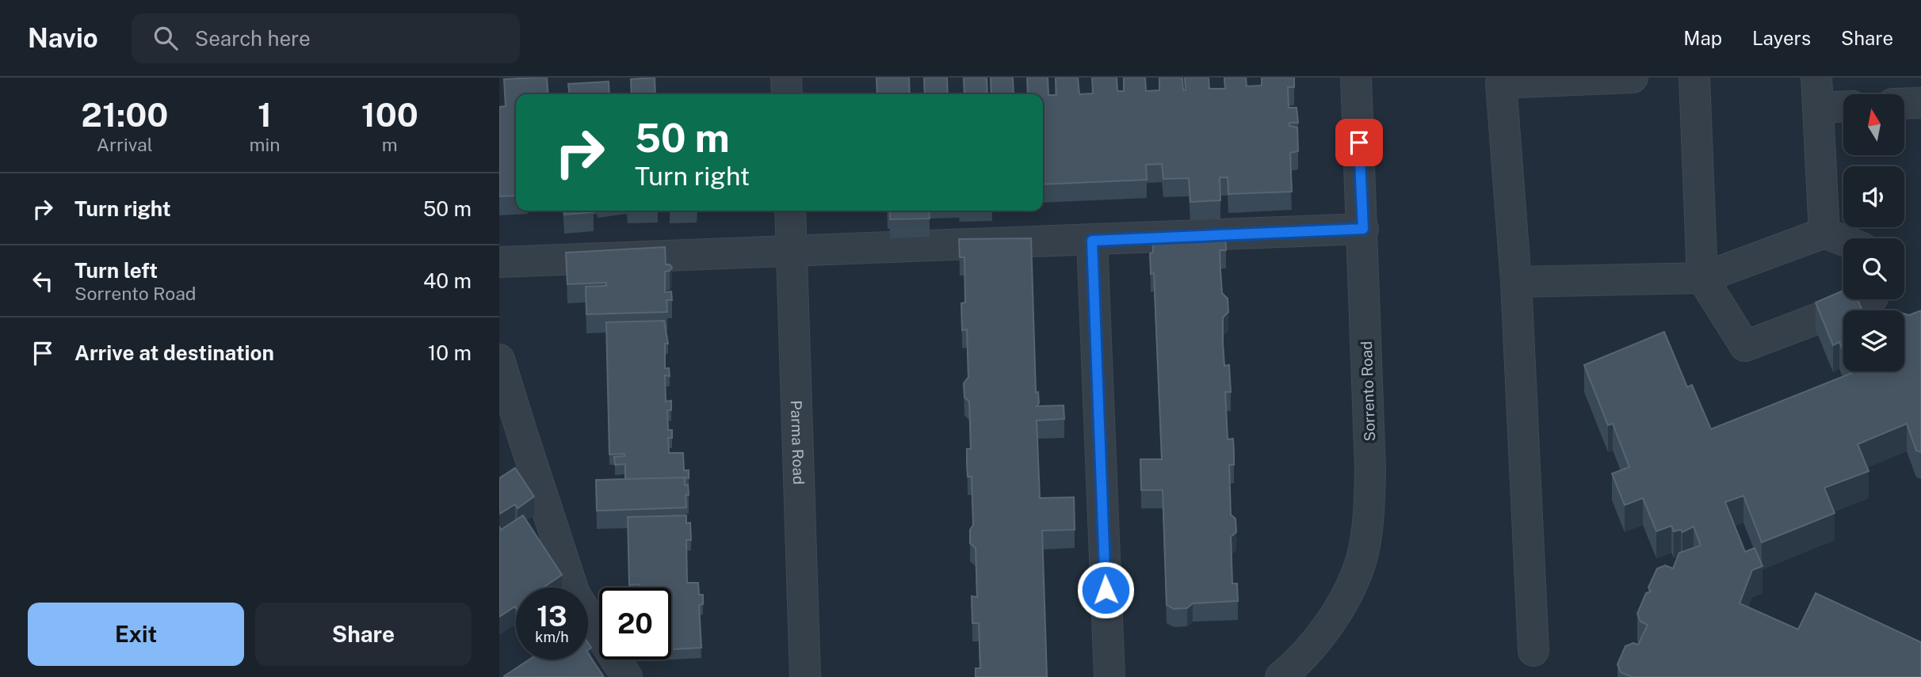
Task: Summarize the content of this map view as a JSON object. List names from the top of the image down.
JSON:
{
  "streets": {
    "street": ["Sorrento Road", "Parma Road"]
  },
  "north": "top",
  "page": {
    "header": "Navio",
    "search": "Search here",
    "nav": ["Map", "Layers", "Share"],
    "eta": [
      "21:00",
      "Arrival",
      "1",
      "min",
      "100",
      "m"
    ],
    "turn": ["50 m", "Turn right"],
    "list": [
      {
        "name": "Turn right",
        "value": "50 m"
      },
      {
        "name": "Turn left",
        "note": "Sorrento Road",
        "value": "40 m"
      },
      {
        "name": "Arrive at destination",
        "value": "10 m"
      }
    ],
    "speed": "13 km/h",
    "limit": "20",
    "buttons": ["Exit", "Share"]
  }
}
